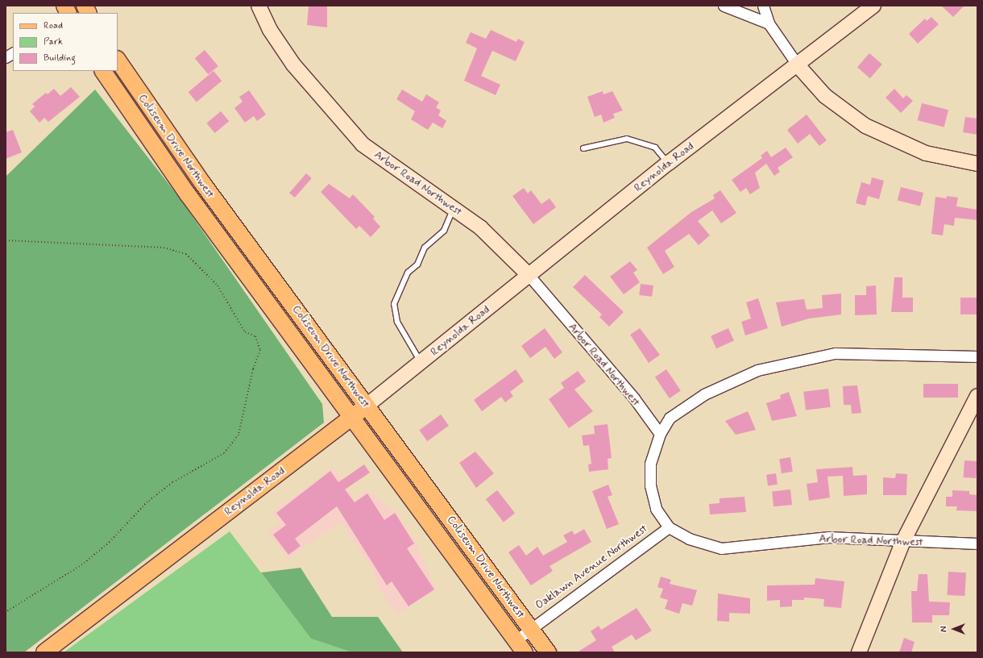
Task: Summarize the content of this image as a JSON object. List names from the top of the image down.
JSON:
{
  "streets": {
    "main road": ["Coliseum Drive Northwest", "Reynolda Road", "Arbor Road Northwest"],
    "street": ["Oaklawn Avenue Northwest"]
  },
  "crossings": [
    ["Coliseum Drive Northwest", "Reynolda Road"],
    ["Coliseum Drive Northwest", "Oaklawn Avenue Northwest"],
    ["Reynolda Road", "Arbor Road Northwest"],
    ["Arbor Road Northwest", "Oaklawn Avenue Northwest"]
  ],
  "legend": ["Road", "Park", "Building"],
  "north": "left"
}
